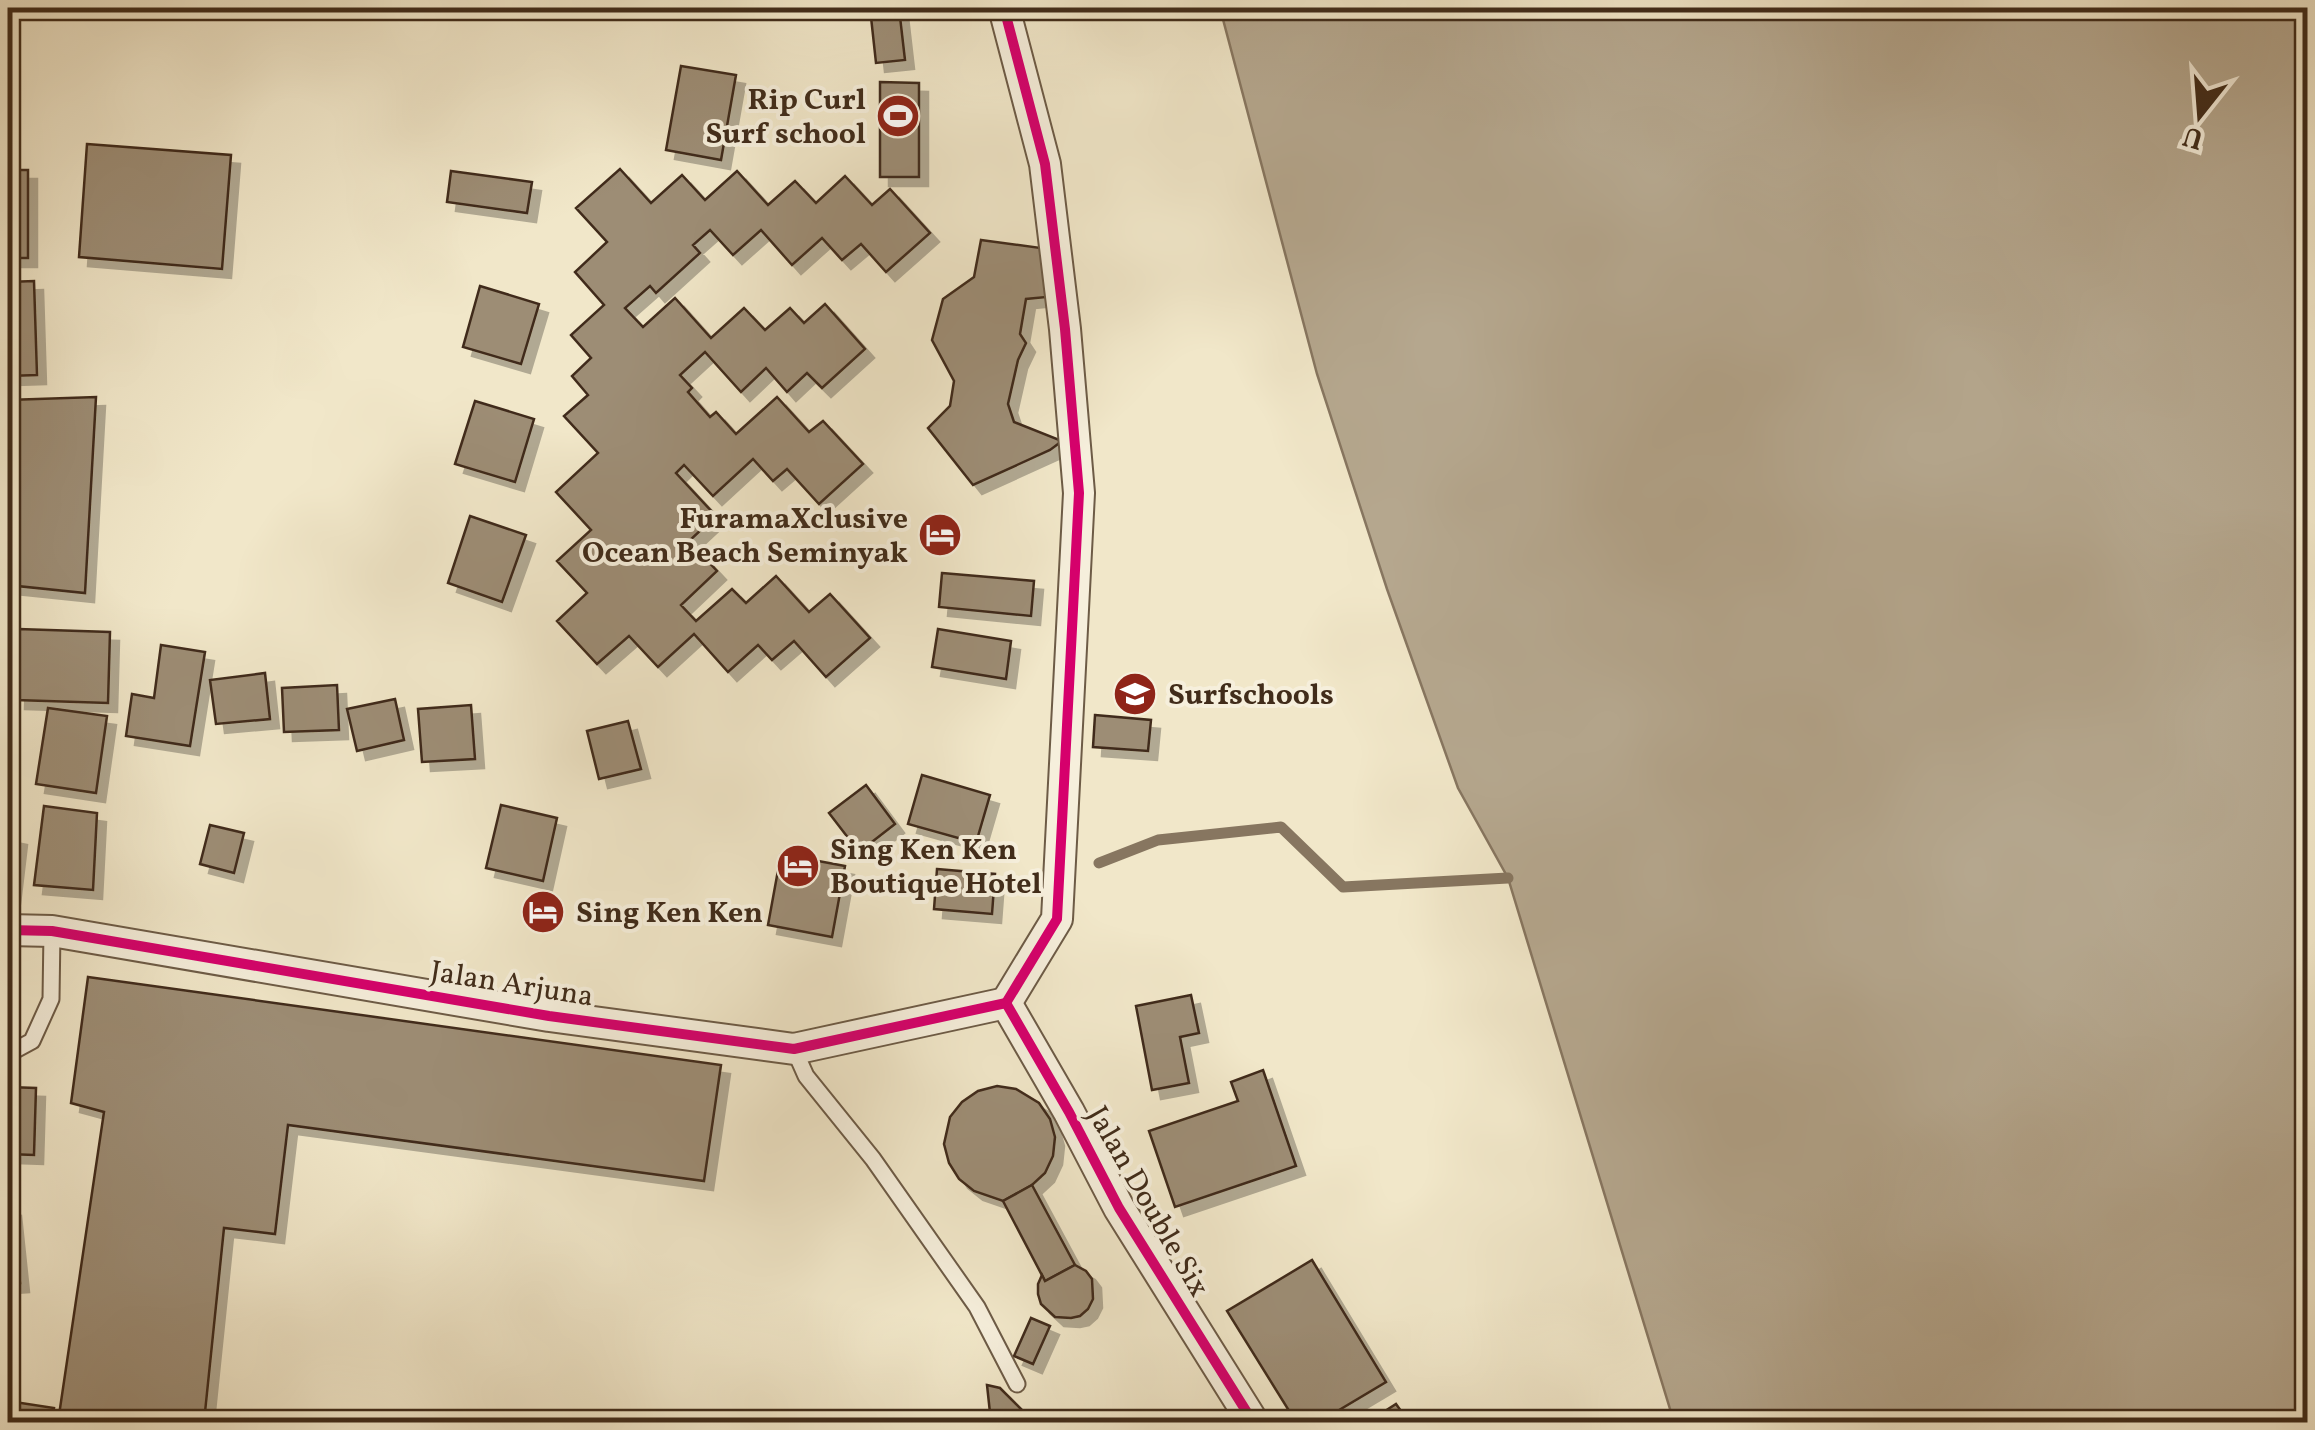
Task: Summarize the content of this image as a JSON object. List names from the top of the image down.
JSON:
{
  "streets": {
    "street": ["Jalan Arjuna", "Jalan Double Six"]
  },
  "crossings": [
    ["Jalan Arjuna", "Jalan Double Six"]
  ],
  "places": {
    "sports": ["Rip Curl Surf school"],
    "hotel": ["FuramaXclusive Ocean Beach Seminyak", "Sing Ken Ken Boutique Hotel", "Sing Ken Ken"],
    "school or university": ["Surfschools"]
  },
  "north": "bottom"
}
